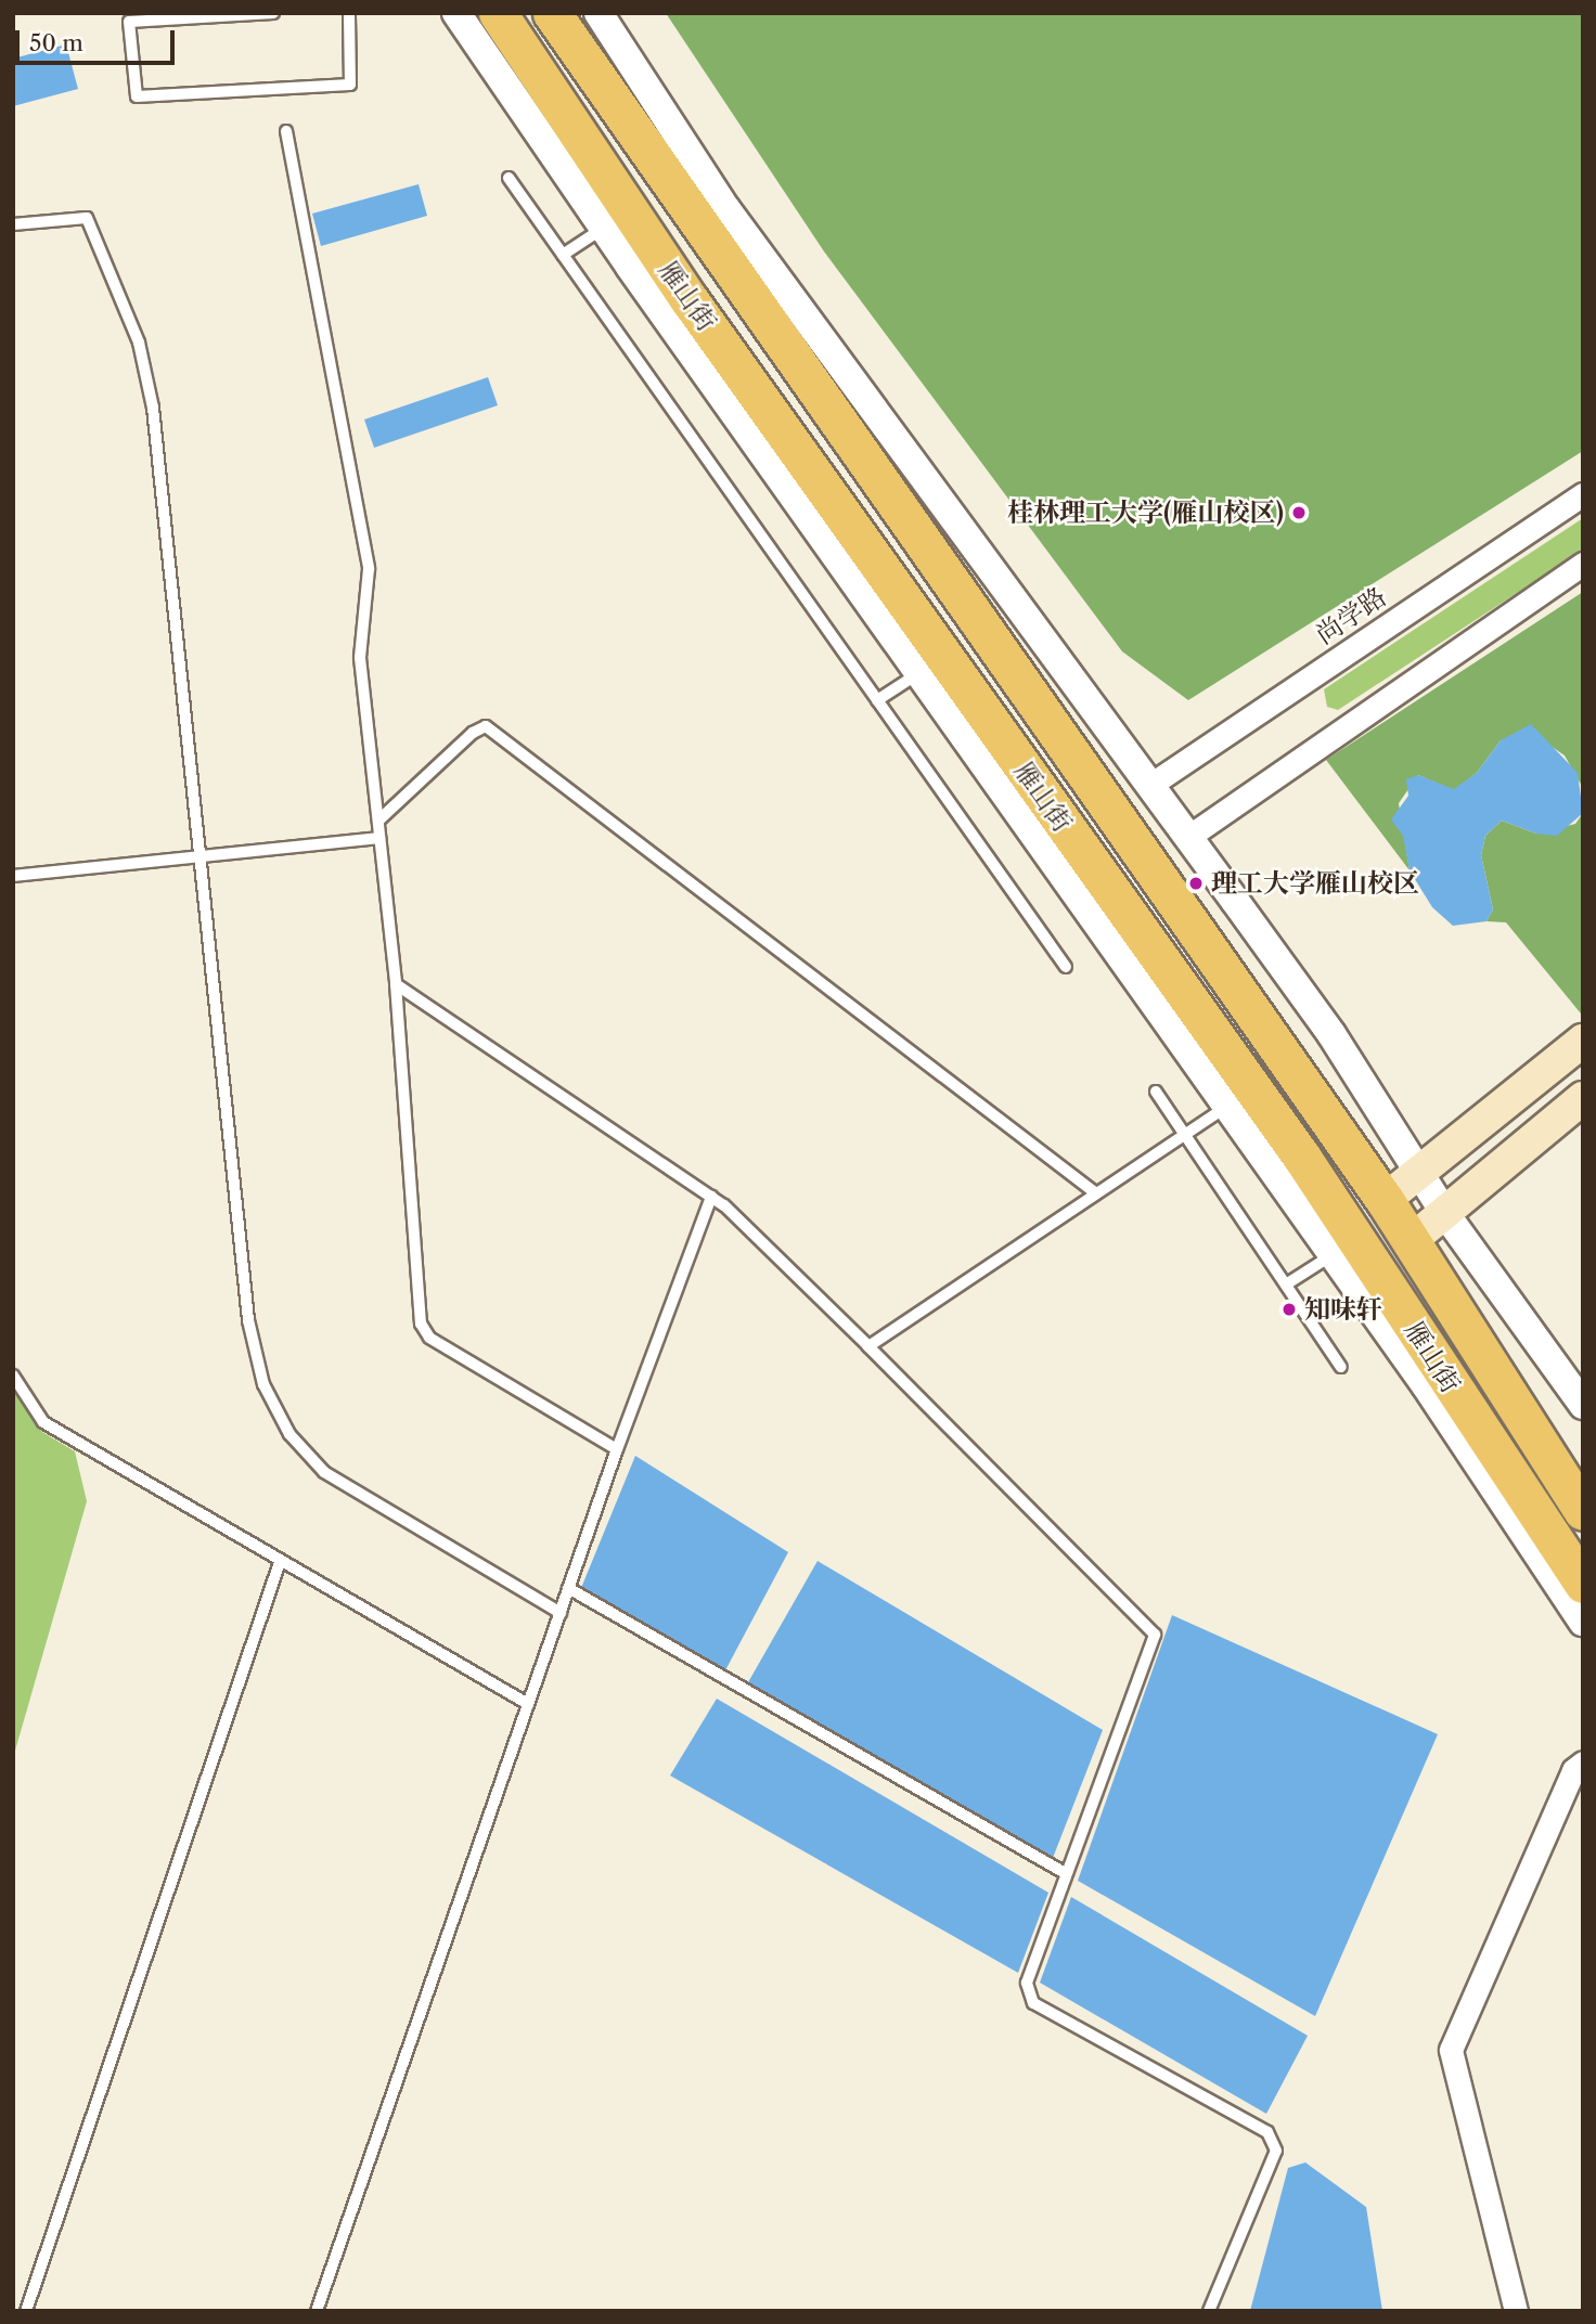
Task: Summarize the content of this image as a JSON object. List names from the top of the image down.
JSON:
{
  "streets": {
    "highway": ["雁山街"],
    "street": ["尚学路"]
  },
  "places": ["桂林理工大学(雁山校区)", "理工大学雁山校区", "知味轩"],
  "scale_bar": "50 m"
}
